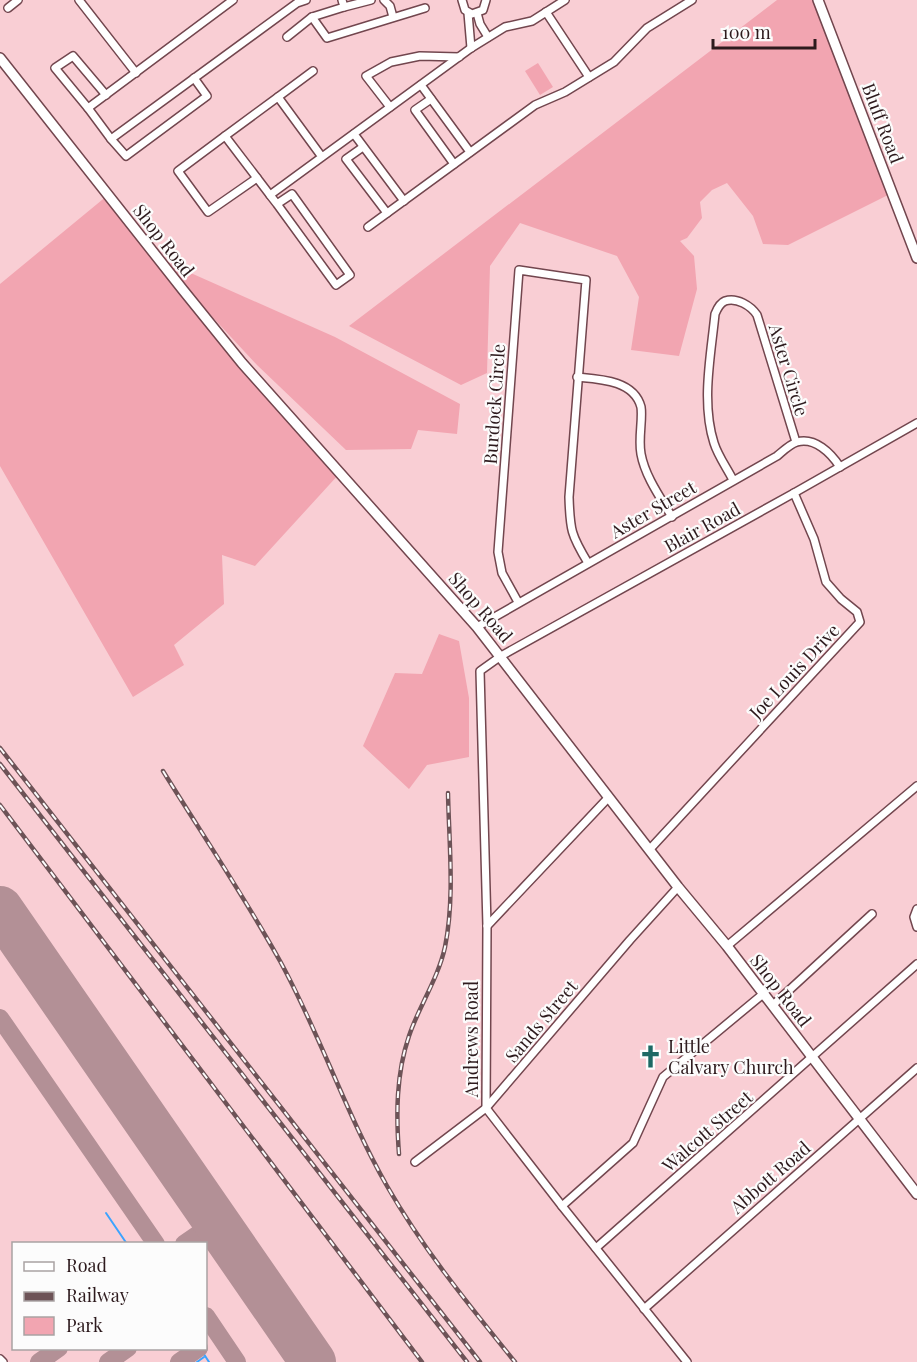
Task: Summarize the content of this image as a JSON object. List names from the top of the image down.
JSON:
{
  "streets": {
    "street": [
      "Bluff Road",
      "Shop Road",
      "Aster Circle",
      "Burdock Circle",
      "Aster Street",
      "Blair Road",
      "Joe Louis Drive",
      "Sands Street",
      "Andrews Road",
      "Walcott Street",
      "Abbott Road"
    ]
  },
  "crossings": [
    ["Shop Road", "Aster Street"],
    ["Shop Road", "Blair Road"],
    ["Shop Road", "Joe Louis Drive"],
    ["Shop Road", "Sands Street"],
    ["Shop Road", "Andrews Road"],
    ["Shop Road", "Walcott Street"],
    ["Shop Road", "Abbott Road"],
    ["Aster Circle", "Aster Street"],
    ["Burdock Circle", "Aster Street"],
    ["Blair Road", "Joe Louis Drive"],
    ["Blair Road", "Andrews Road"],
    ["Sands Street", "Andrews Road"],
    ["Andrews Road", "Walcott Street"],
    ["Andrews Road", "Abbott Road"]
  ],
  "places": {
    "church": ["Little Calvary Church"]
  },
  "legend": ["Road", "Railway", "Park"],
  "scale_bar": "100 m"
}
